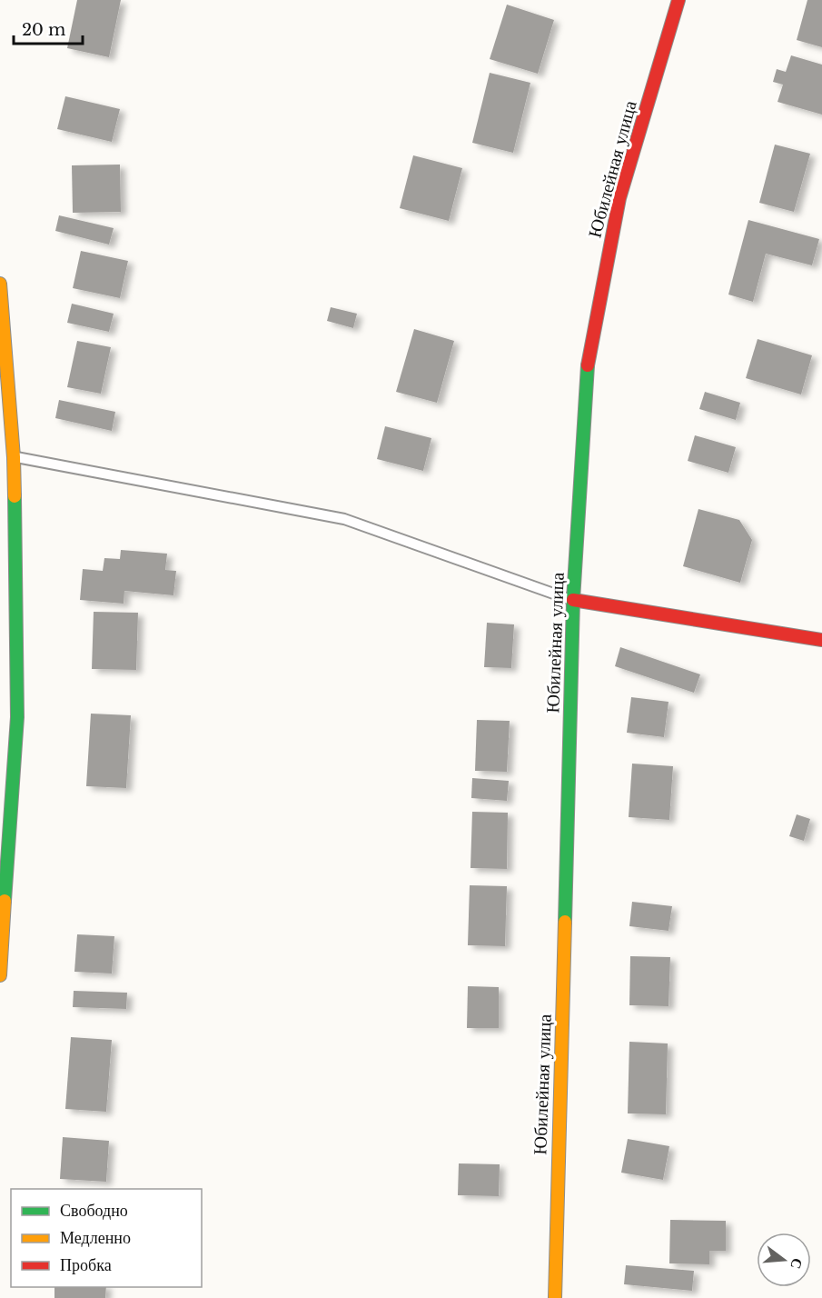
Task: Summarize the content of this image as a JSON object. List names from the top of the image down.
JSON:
{
  "streets": {
    "street": ["Юбилейная улица"]
  },
  "legend": ["Свободно", "Медленно", "Пробка"],
  "scale_bar": "20 m",
  "north": "right"
}
